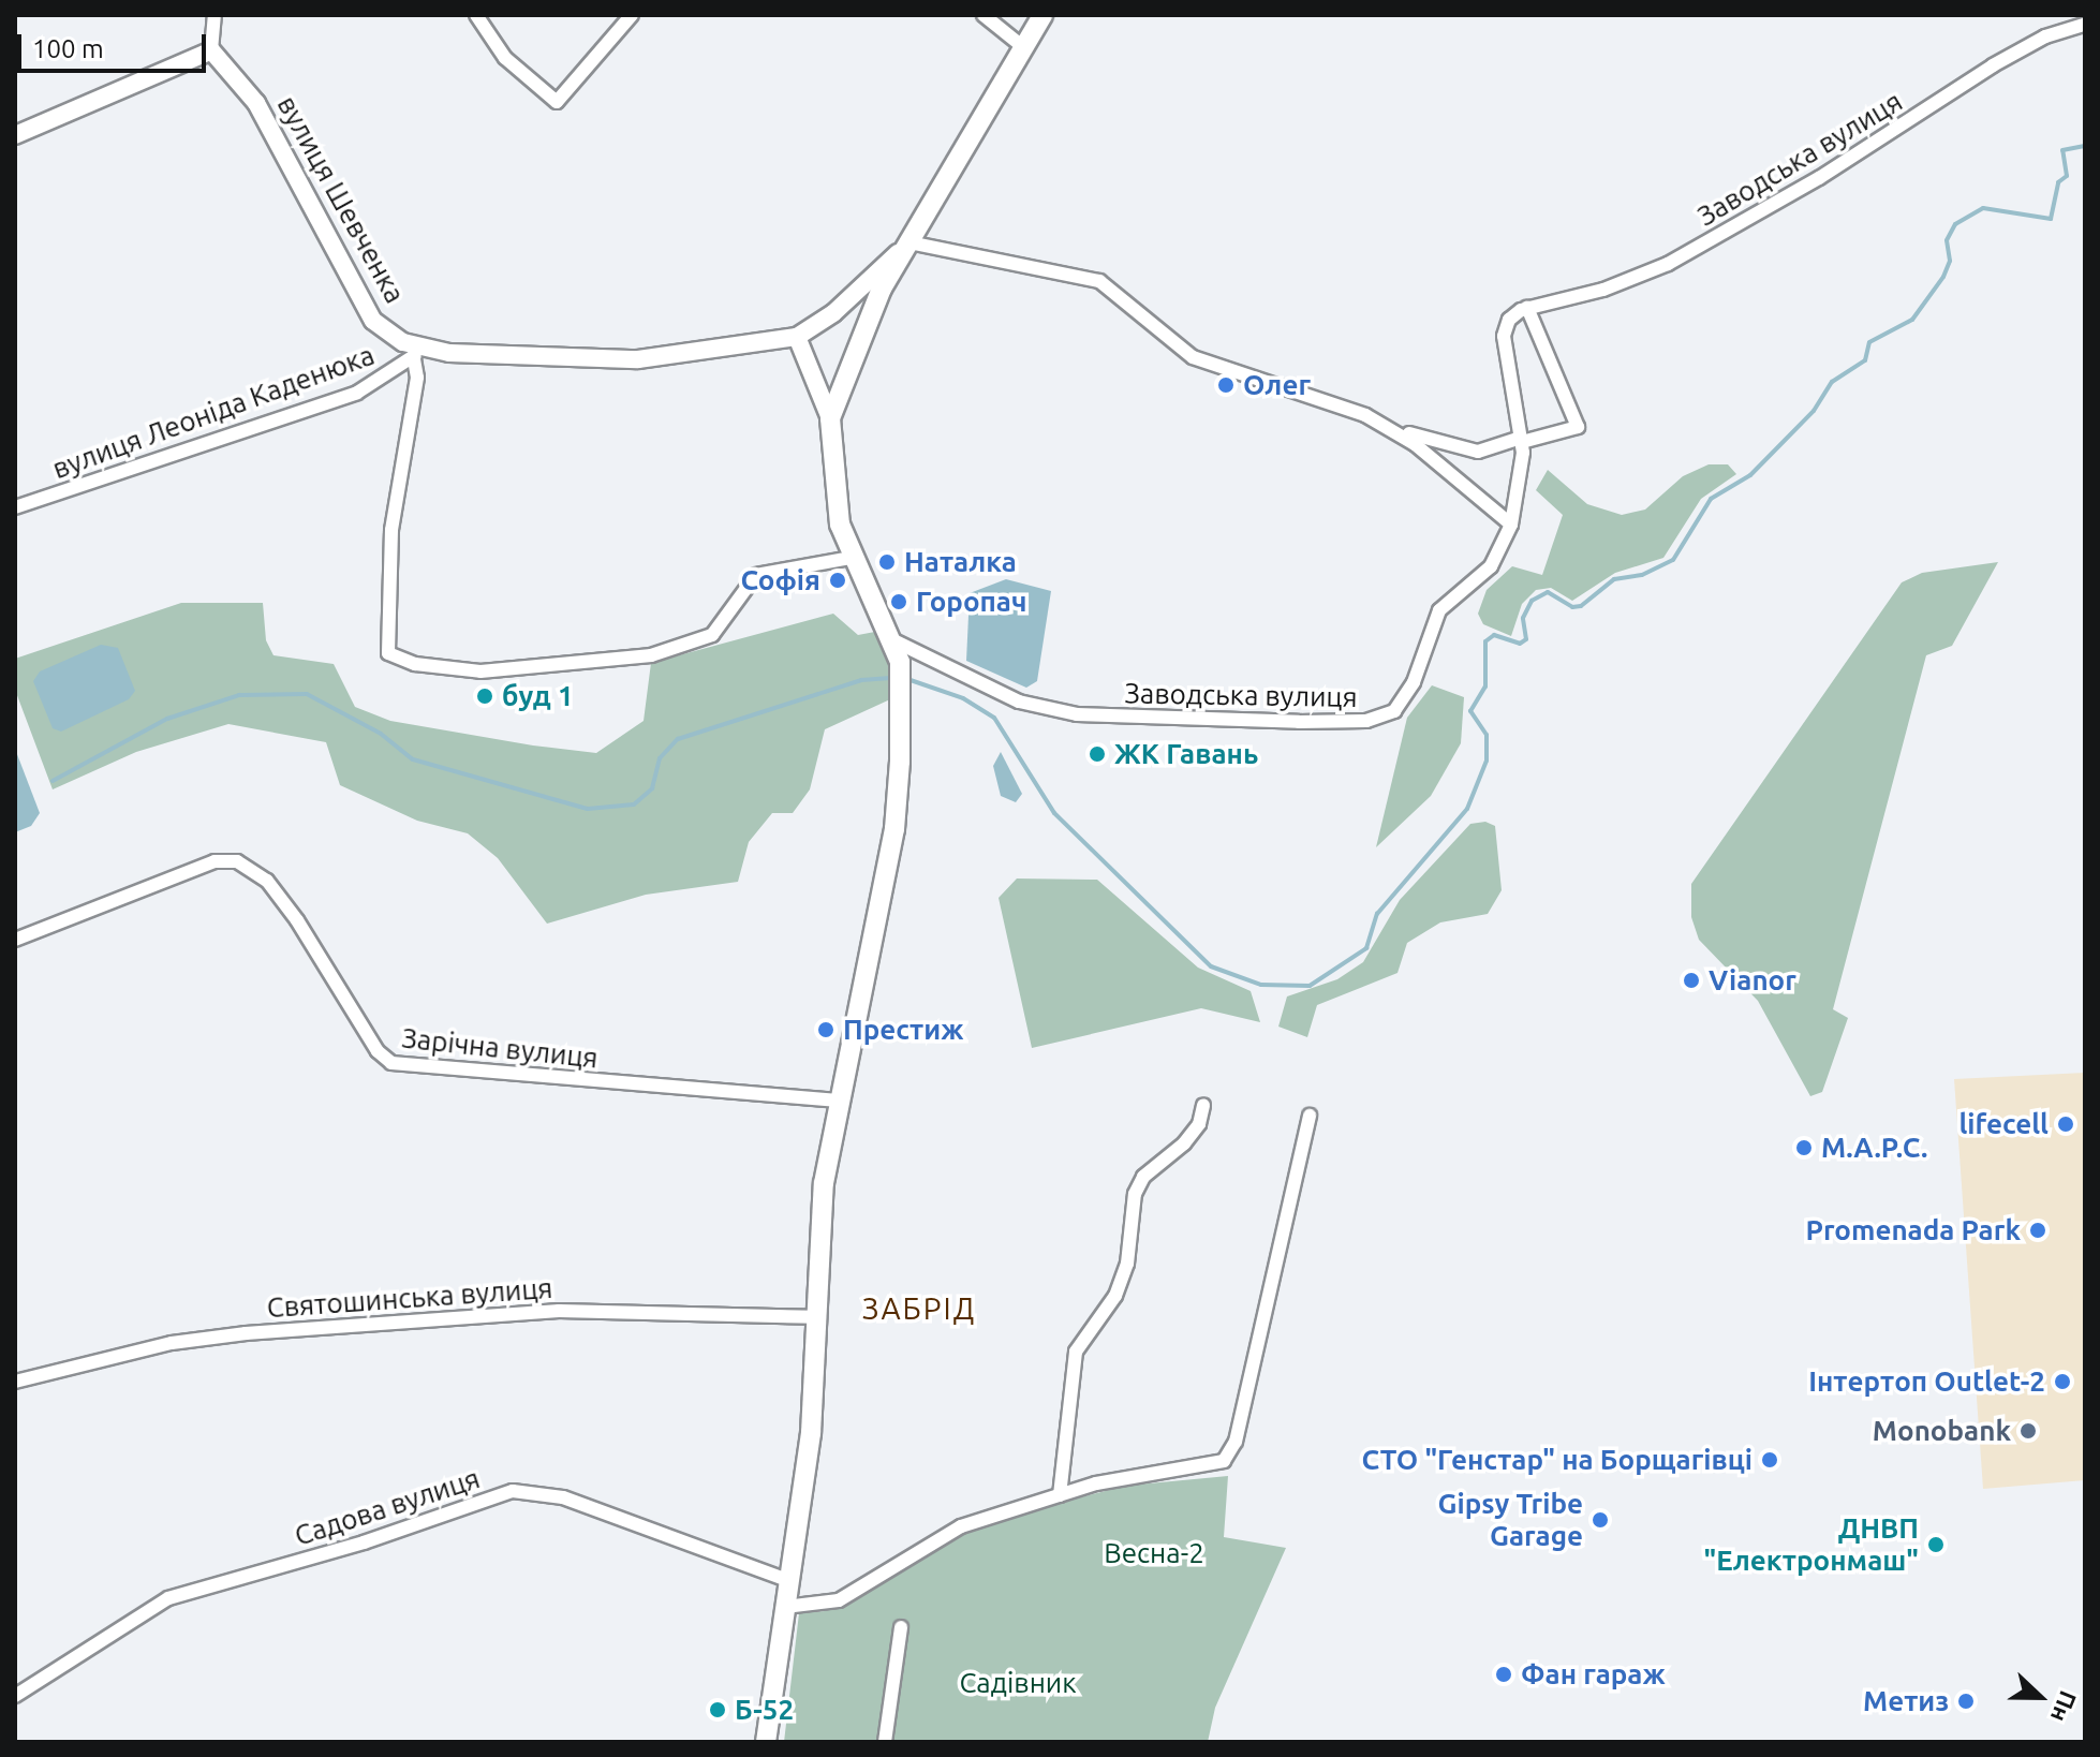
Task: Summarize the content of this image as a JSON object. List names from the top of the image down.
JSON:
{
  "streets": {
    "main road": ["вулиця Шевченка"],
    "street": [
      "Заводська вулиця",
      "вулиця Леоніда Каденюка",
      "Зарічна вулиця",
      "Святошинська вулиця",
      "Садова вулиця"
    ]
  },
  "crossings": [
    ["Заводська вулиця", "вулиця Шевченка"],
    ["вулиця Шевченка", "вулиця Леоніда Каденюка"],
    ["вулиця Шевченка", "Зарічна вулиця"],
    ["вулиця Шевченка", "Святошинська вулиця"],
    ["вулиця Шевченка", "Садова вулиця"]
  ],
  "districts": ["ЗАБРІД"],
  "parks": ["Весна-2", "Садівник"],
  "places": [
    "Олег",
    "Наталка",
    "Софія",
    "Горопач",
    "буд 1",
    "ЖК Гавань",
    "Vianor",
    "Престиж",
    "lifecell",
    "М.А.Р.С.",
    "Promenada Park",
    "Інтертоп Outlet-2",
    "Monobank",
    "СТО \"Генстар\" на Борщагівці",
    "Gipsy Tribe Garage",
    "ДНВП \"Електронмаш\"",
    "Фан гараж",
    "Метиз",
    "Б-52"
  ],
  "scale_bar": "100 m",
  "north": "right"
}
